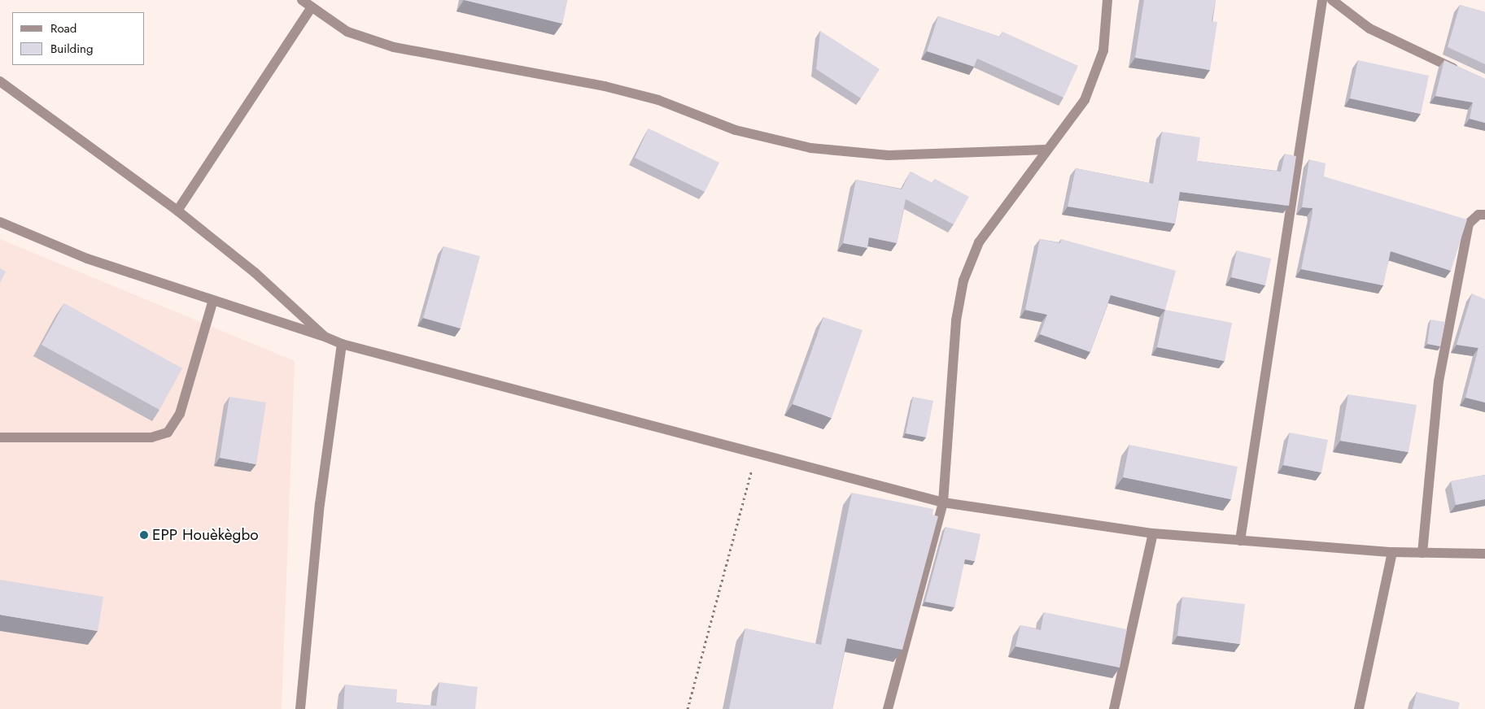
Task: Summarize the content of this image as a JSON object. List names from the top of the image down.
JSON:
{
  "places": ["EPP Houèkègbo"],
  "legend": ["Road", "Building"]
}
